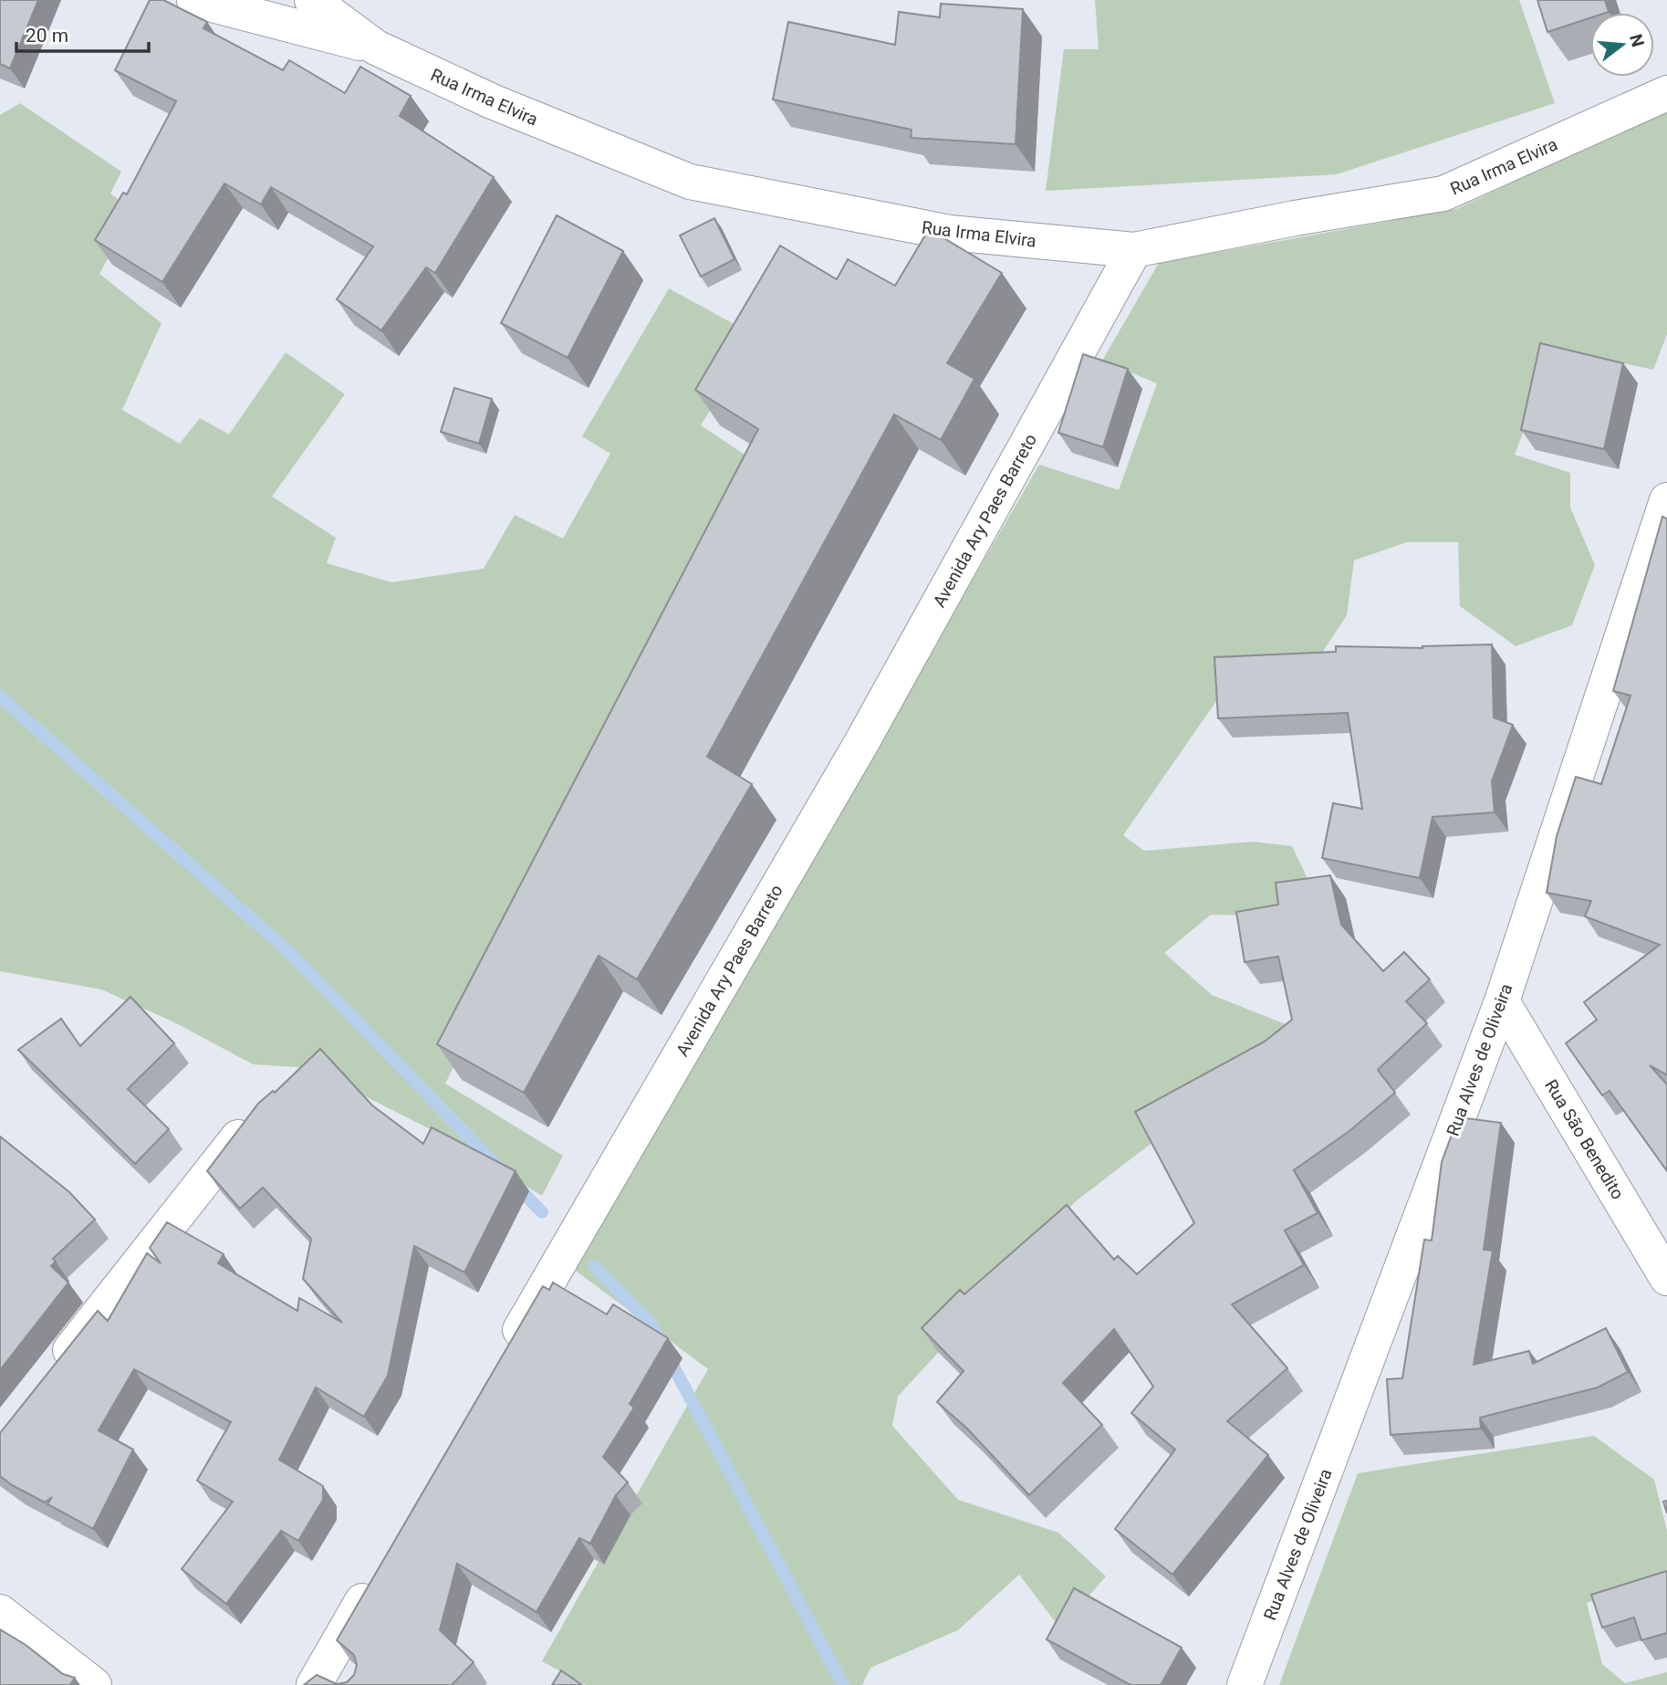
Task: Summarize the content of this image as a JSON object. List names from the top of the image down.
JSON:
{
  "streets": {
    "street": [
      "Rua Irma Elvira",
      "Avenida Ary Paes Barreto",
      "Rua Alves de Oliveira",
      "Rua São Benedito"
    ]
  },
  "crossings": [
    ["Rua Irma Elvira", "Avenida Ary Paes Barreto"],
    ["Rua Alves de Oliveira", "Rua São Benedito"]
  ],
  "scale_bar": "20 m",
  "north": "right"
}
